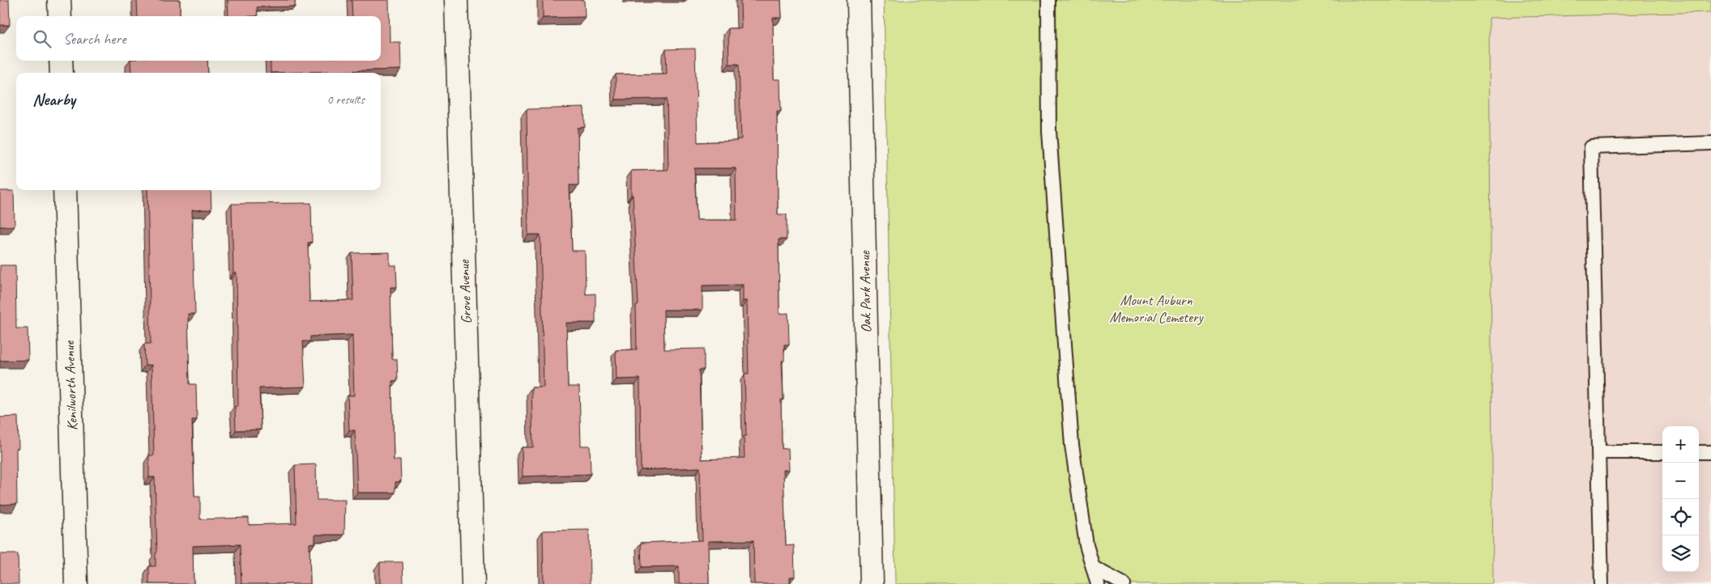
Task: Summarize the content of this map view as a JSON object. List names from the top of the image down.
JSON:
{
  "streets": {
    "street": ["Grove Avenue", "Oak Park Avenue", "Kenilworth Avenue"]
  },
  "parks": ["Mount Auburn Memorial Cemetery"],
  "page": {
    "search": "Search here",
    "heading": ["Nearby", "0 results"],
    "map_buttons": ["+", "−"]
  }
}
